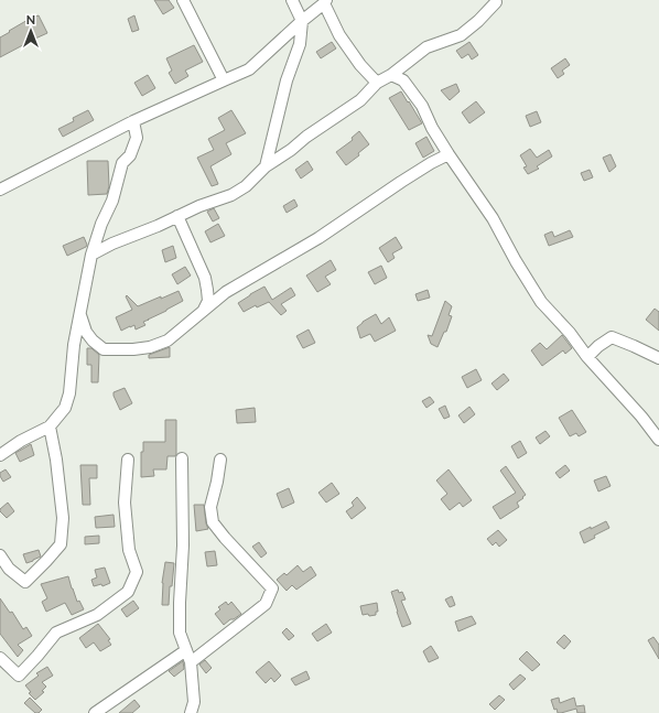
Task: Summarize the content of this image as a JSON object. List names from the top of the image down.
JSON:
{
  "north": "top"
}
